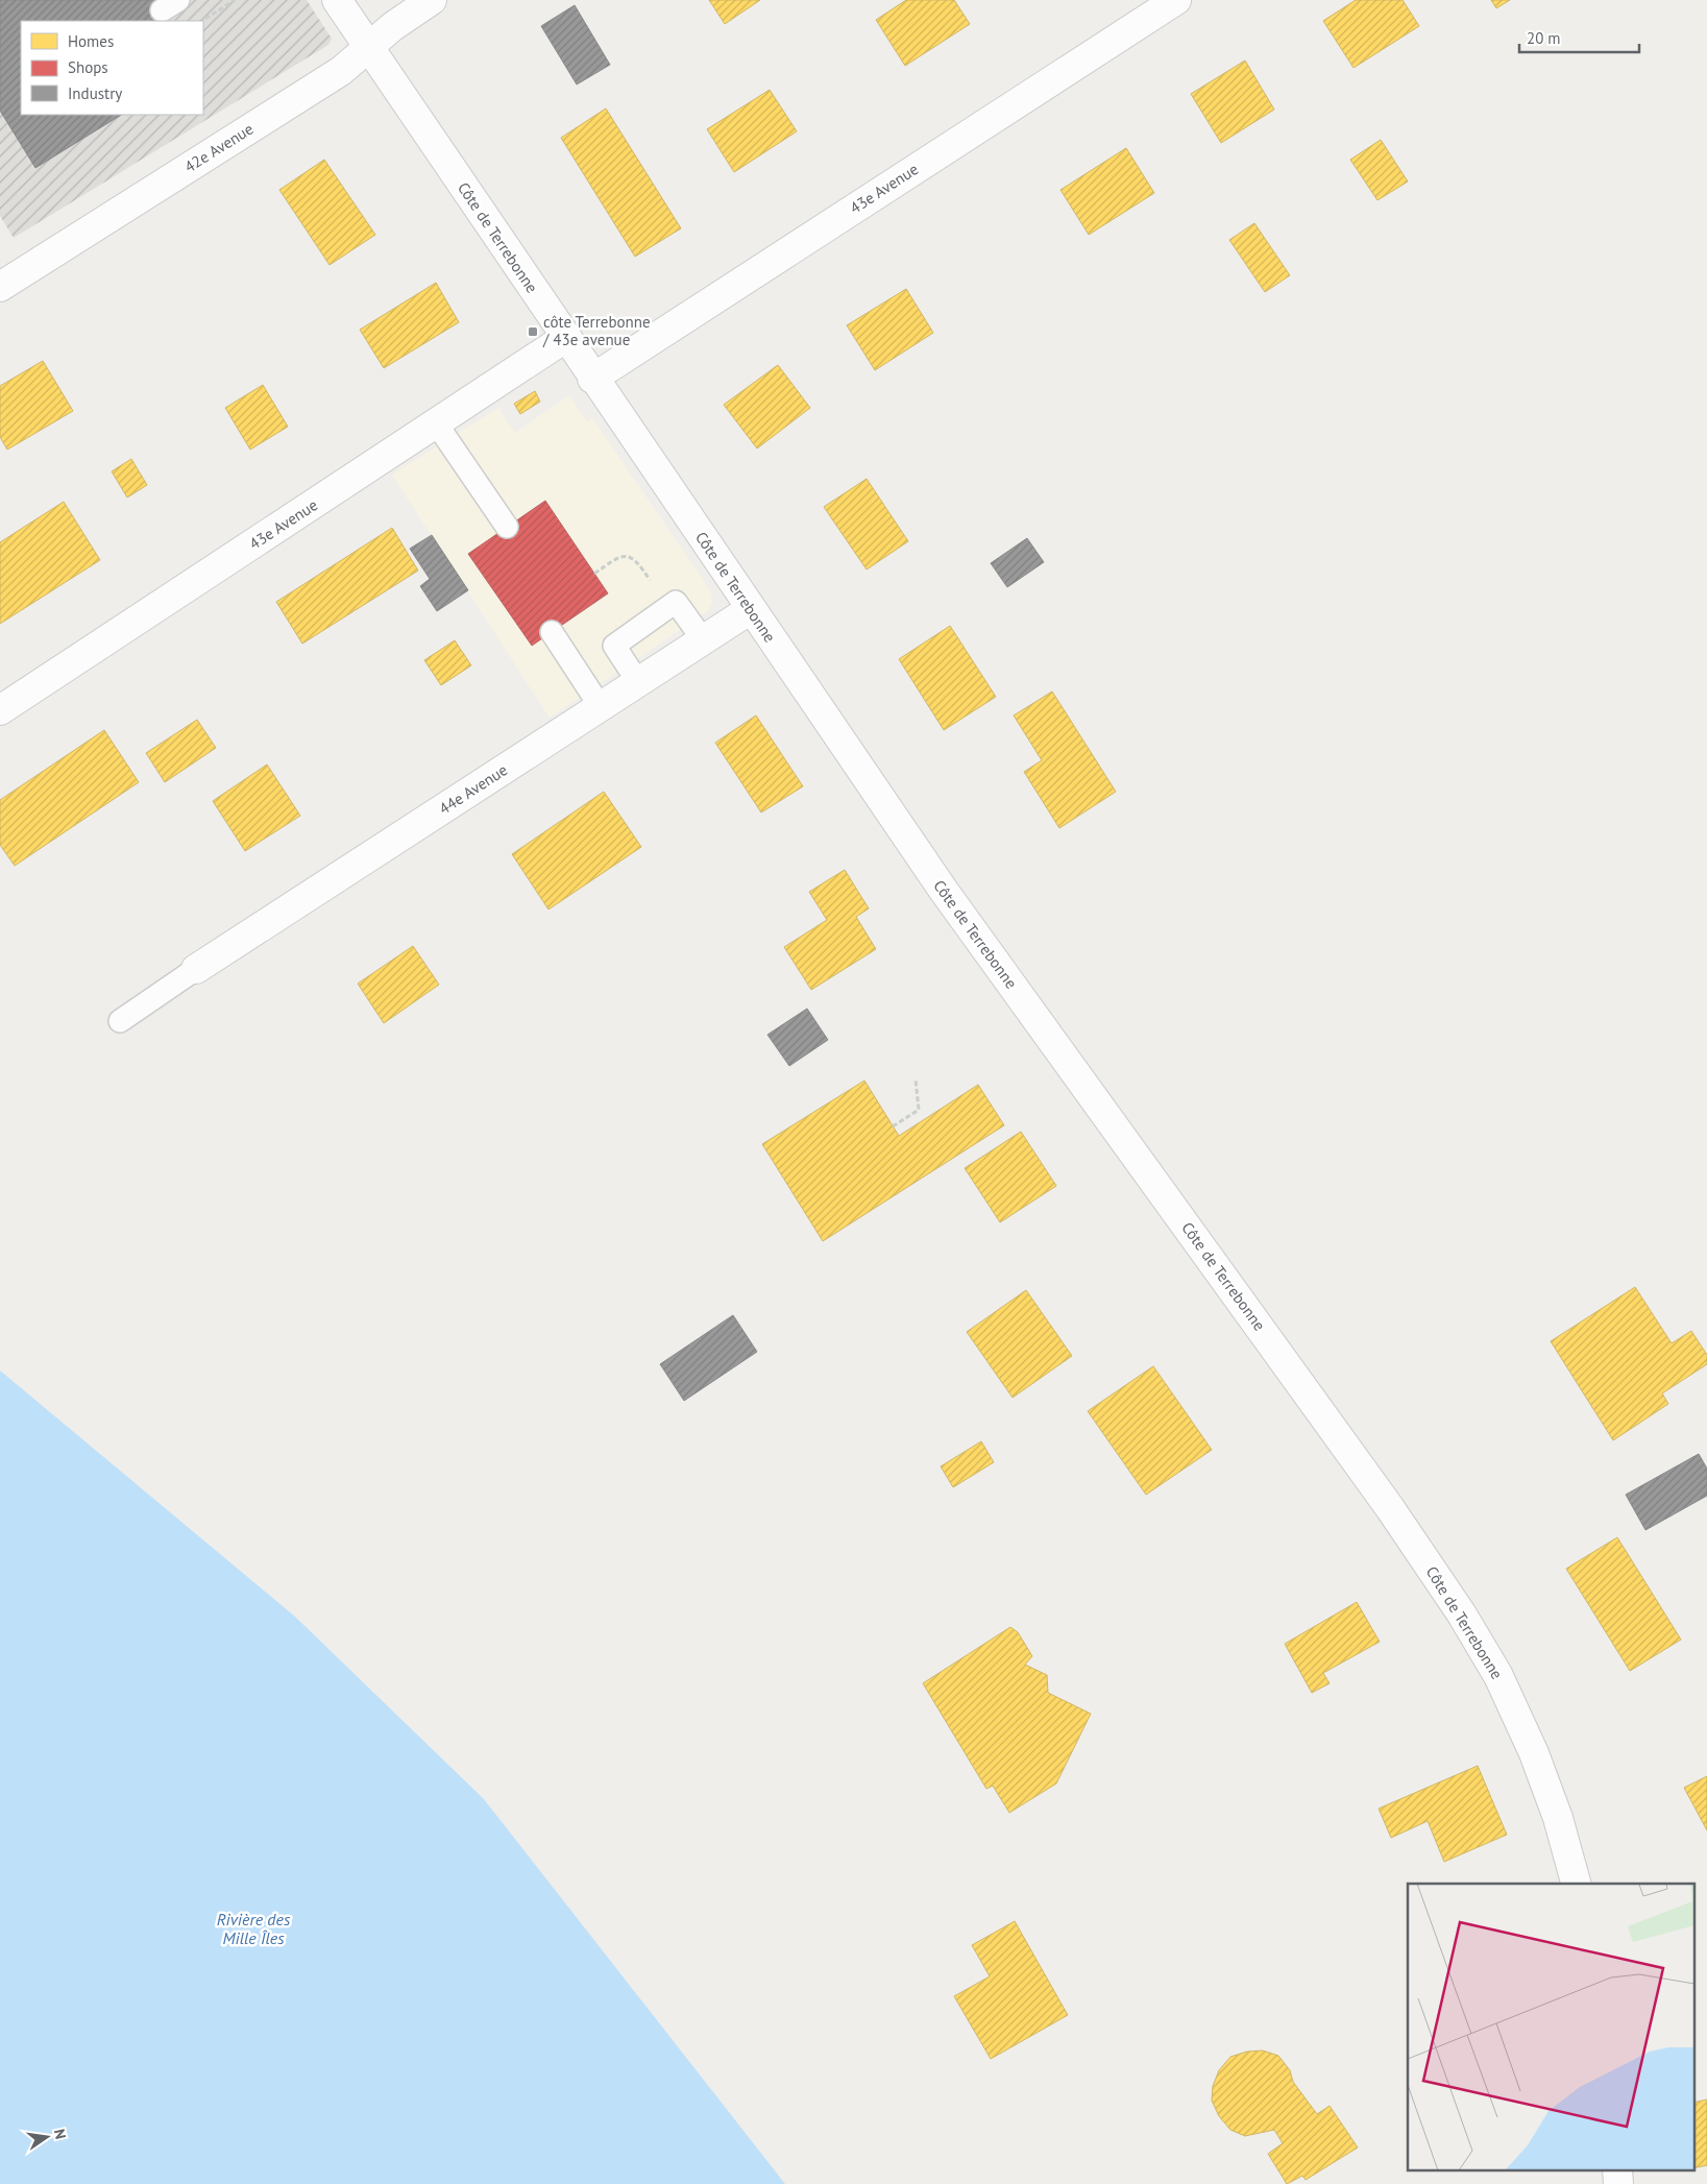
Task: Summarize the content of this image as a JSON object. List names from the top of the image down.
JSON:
{
  "streets": {
    "street": [
      "42e Avenue",
      "43e Avenue",
      "Côte de Terrebonne",
      "44e Avenue"
    ]
  },
  "crossings": [
    ["42e Avenue", "Côte de Terrebonne"],
    ["43e Avenue", "Côte de Terrebonne"],
    ["Côte de Terrebonne", "44e Avenue"]
  ],
  "water": ["Rivière des Mille Îles"],
  "places": {
    "transit": ["côte Terrebonne / 43e avenue"]
  },
  "legend": ["Homes", "Shops", "Industry"],
  "scale_bar": "20 m",
  "north": "right"
}
